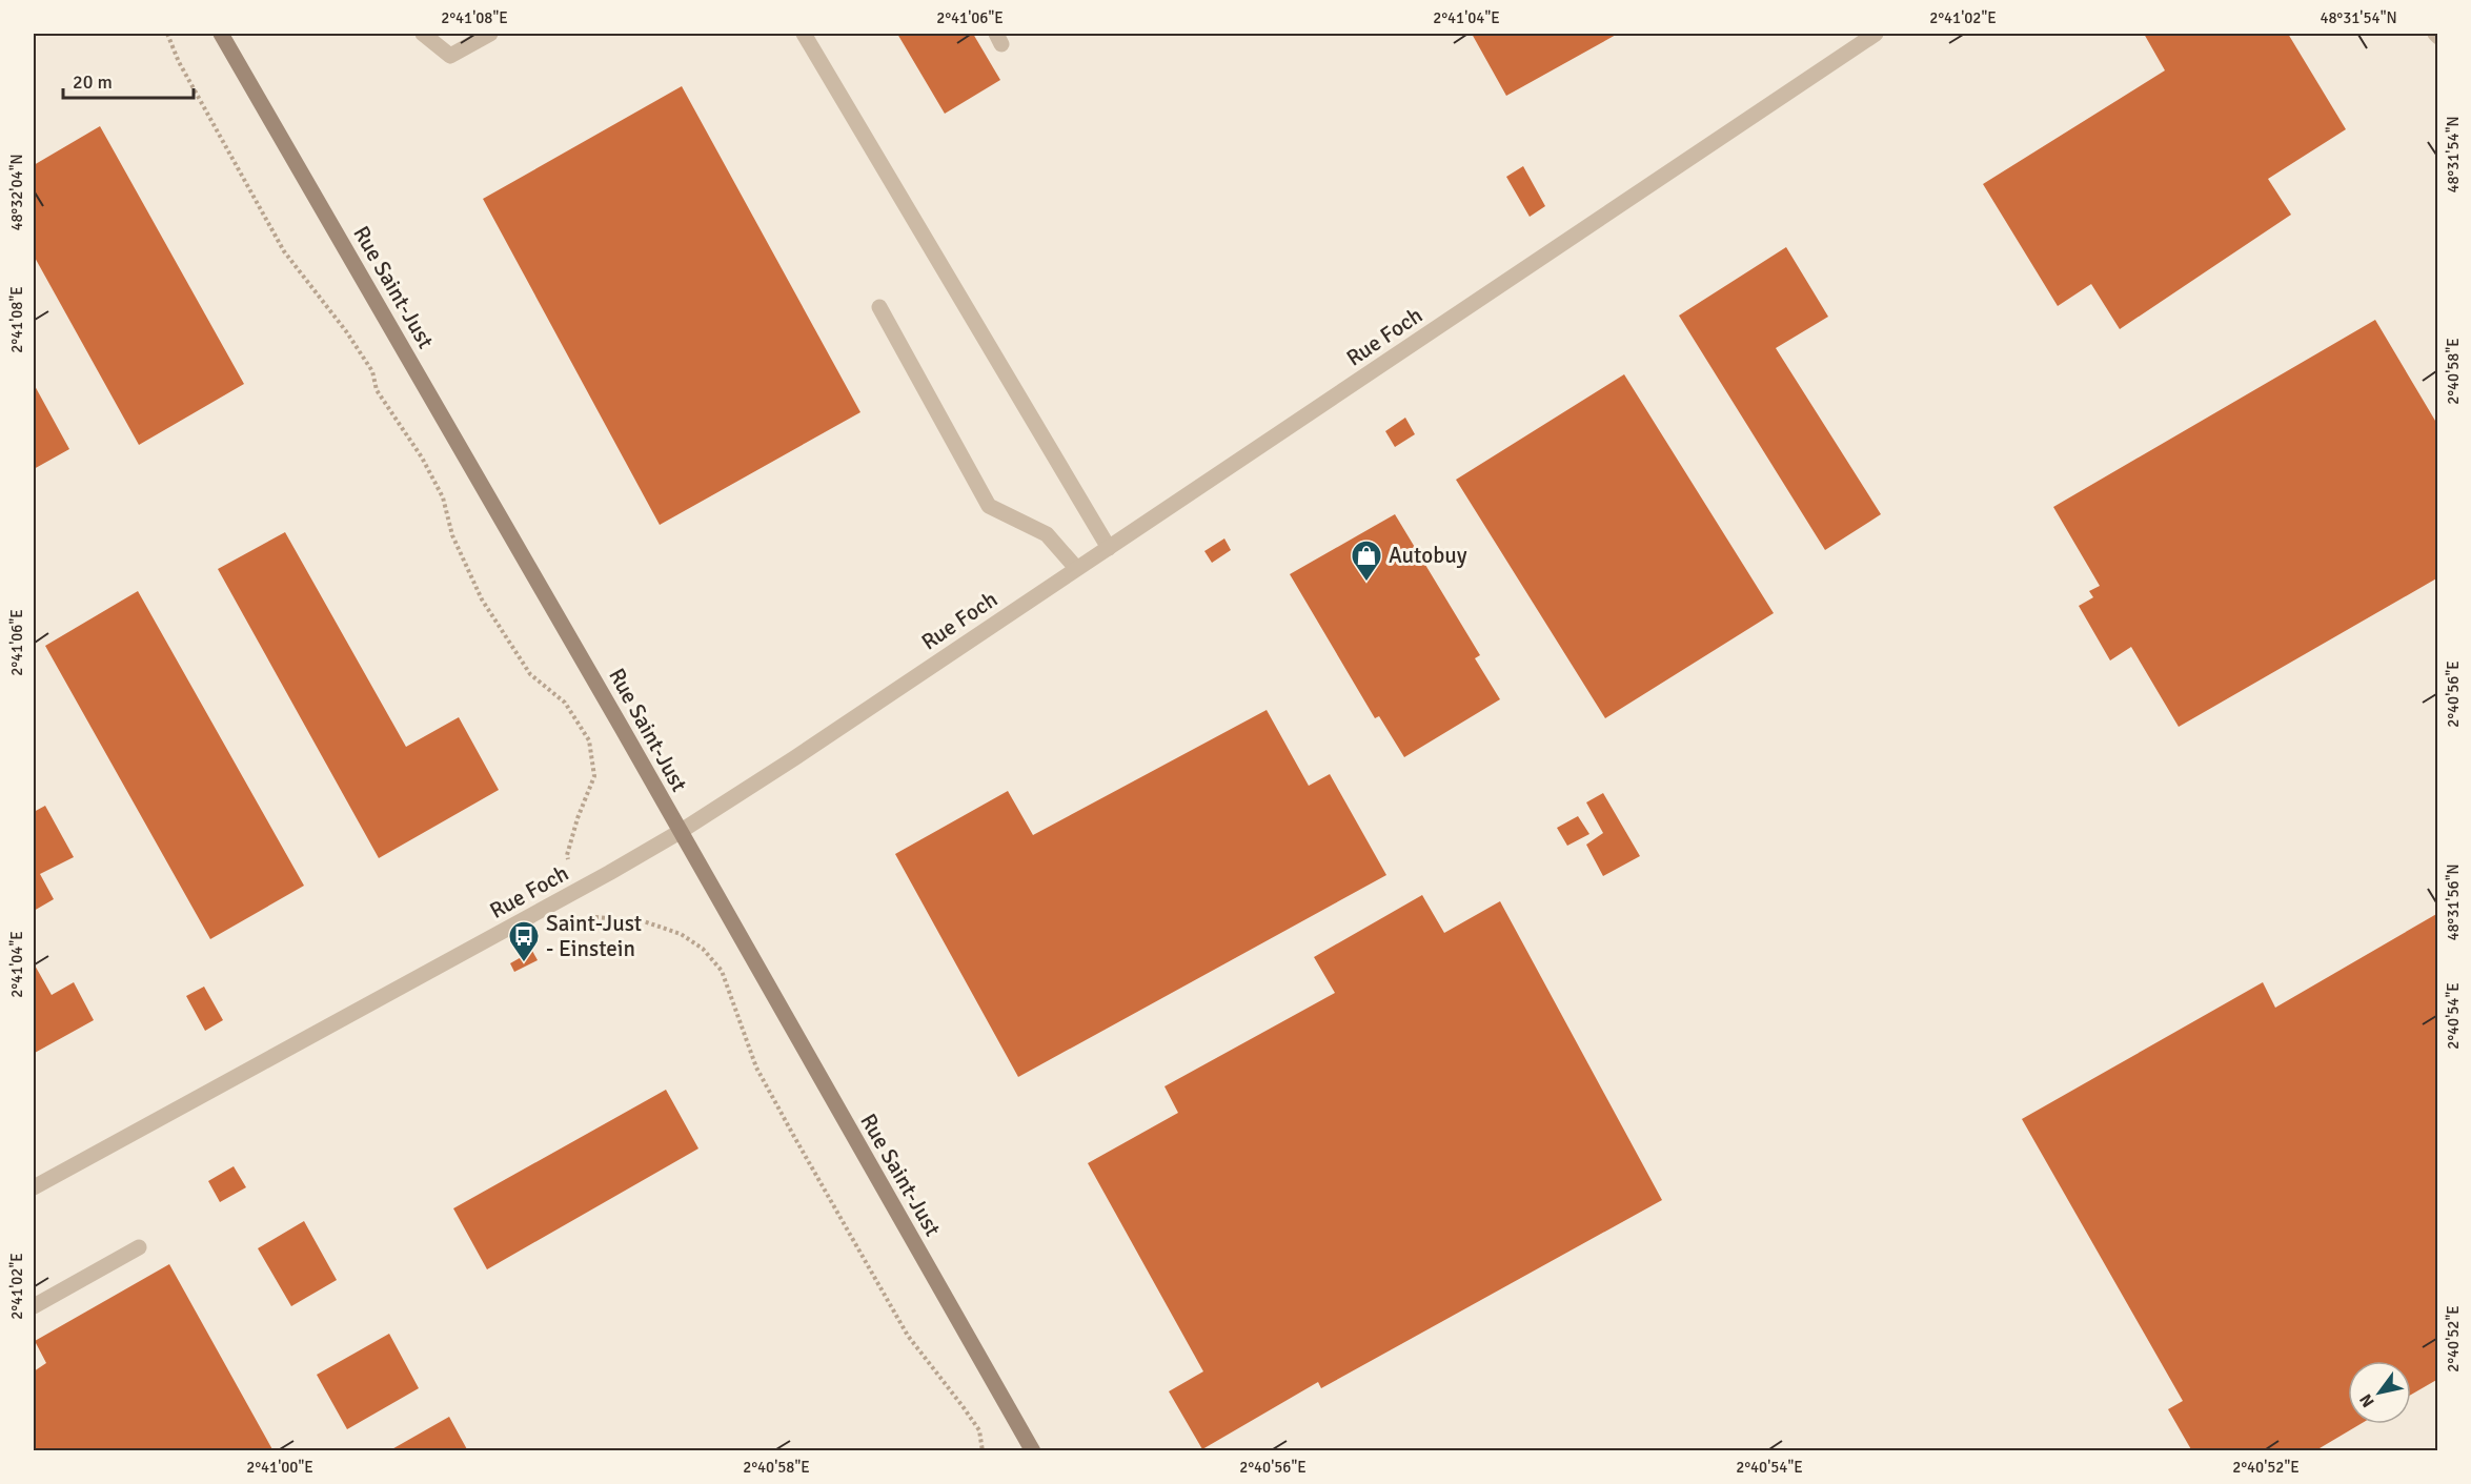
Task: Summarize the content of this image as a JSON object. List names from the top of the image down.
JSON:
{
  "streets": {
    "street": ["Rue Saint-Just", "Rue Foch"]
  },
  "crossings": [
    ["Rue Saint-Just", "Rue Foch"]
  ],
  "places": {
    "shop": ["Autobuy"],
    "bus stop": ["Saint-Just - Einstein"]
  },
  "scale_bar": "20 m",
  "north": "bottom left",
  "coordinates": [
    "2°41'08\"E",
    "2°41'06\"E",
    "2°41'04\"E",
    "2°41'02\"E",
    "48°31'54\"N",
    "48°32'04\"N",
    "2°40'58\"E",
    "2°40'56\"E",
    "48°31'56\"N",
    "2°40'54\"E",
    "2°40'52\"E",
    "2°41'00\"E"
  ]
}
